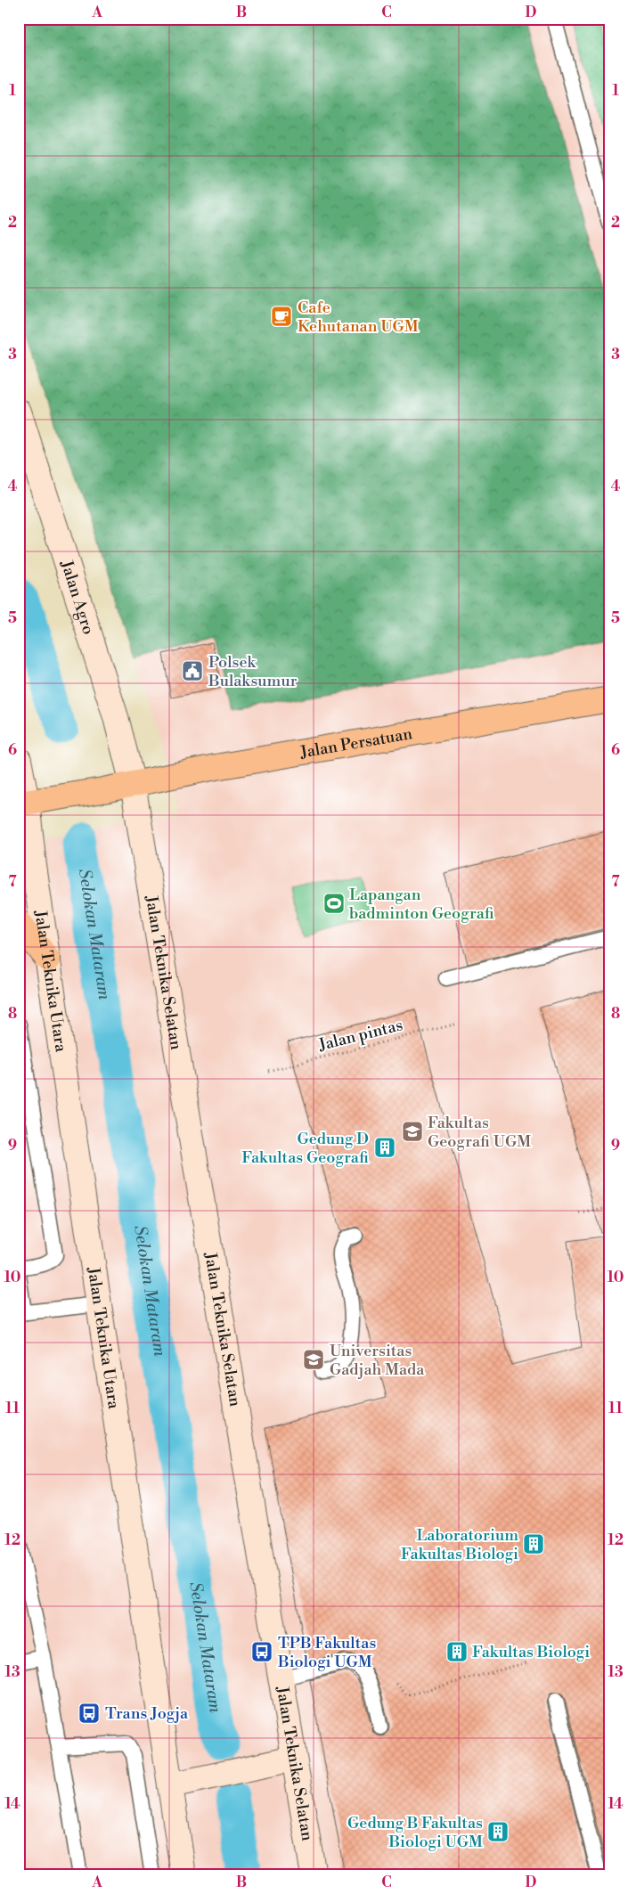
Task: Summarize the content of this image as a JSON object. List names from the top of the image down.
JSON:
{
  "streets": {
    "main road": [
      "Jalan Agro",
      "Jalan Persatuan",
      "Jalan Teknika Selatan",
      "Jalan Teknika Utara"
    ],
    "path": ["Jalan pintas"]
  },
  "crossings": [
    ["Jalan Agro", "Jalan Persatuan"],
    ["Jalan Agro", "Jalan Teknika Selatan"],
    ["Jalan Persatuan", "Jalan Teknika Selatan"],
    ["Jalan Persatuan", "Jalan Teknika Utara"]
  ],
  "water": ["Selokan Mataram"],
  "places": {
    "cafe": ["Cafe Kehutanan UGM"],
    "public building": ["Polsek Bulaksumur"],
    "sports": ["Lapangan badminton Geografi"],
    "school or university": ["Fakultas Geografi UGM", "Universitas Gadjah Mada"],
    "building": [
      "Gedung D Fakultas Geografi",
      "Laboratorium Fakultas Biologi",
      "Fakultas Biologi",
      "Gedung B Fakultas Biologi UGM"
    ],
    "bus stop": ["TPB Fakultas Biologi UGM", "Trans Jogja"]
  },
  "grid": {
    "columns": [
      "A",
      "B",
      "C",
      "D"
    ],
    "rows": [
      "1",
      "2",
      "3",
      "4",
      "5",
      "6",
      "7",
      "8",
      "9",
      "10",
      "11",
      "12",
      "13",
      "14"
    ]
  }
}
